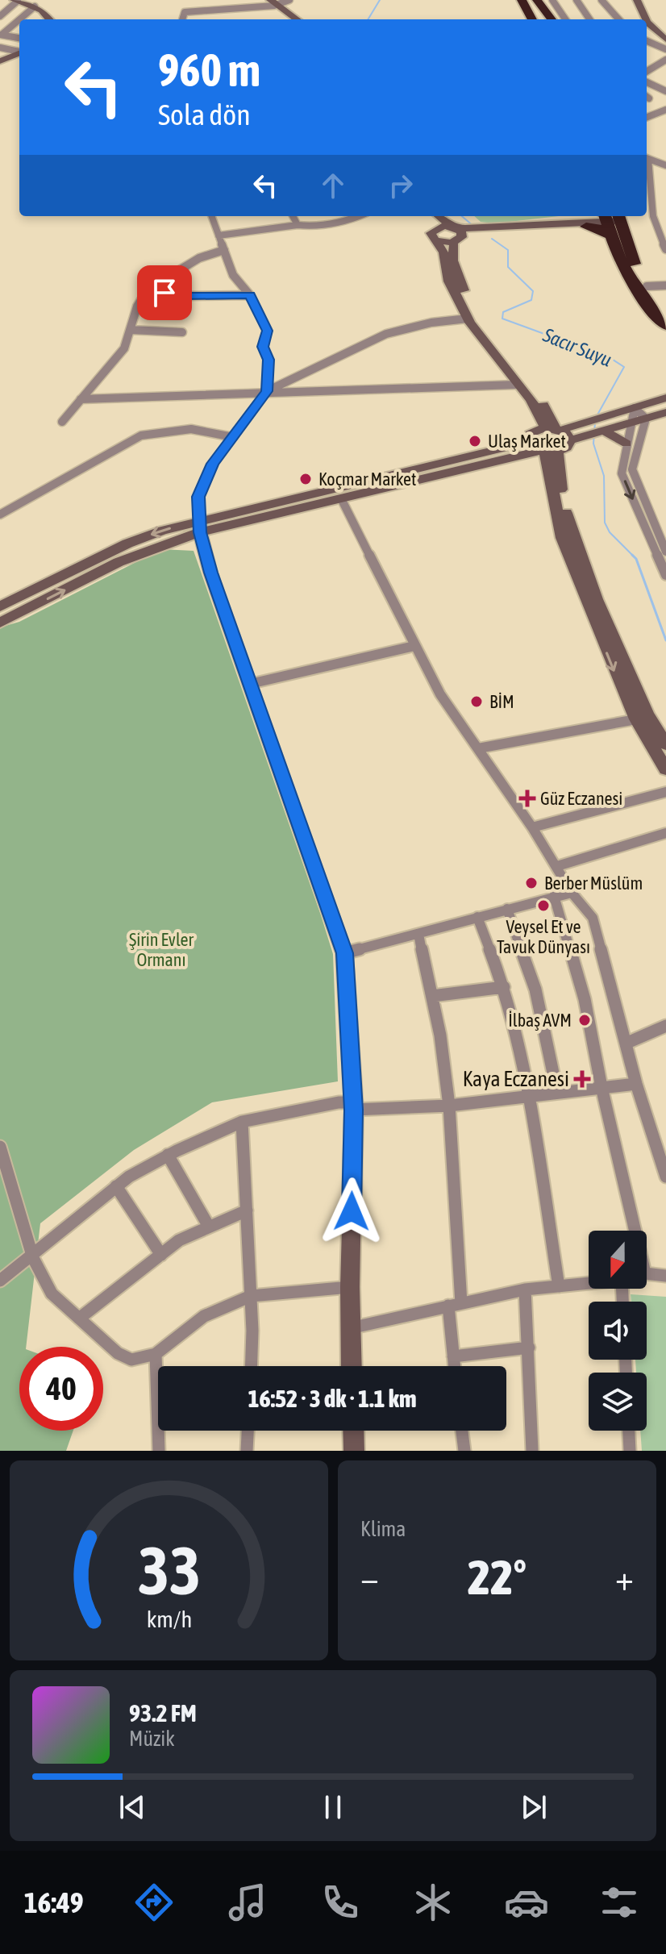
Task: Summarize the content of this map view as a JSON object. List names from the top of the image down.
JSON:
{
  "water": ["Sacır Suyu"],
  "parks": ["Şirin Evler Ormanı"],
  "places": {
    "other": [
      "Ulaş Market",
      "Koçmar Market",
      "BİM",
      "Berber Müslüm",
      "Veysel Et ve Tavuk Dünyası",
      "İlbaş AVM"
    ],
    "health": ["Güz Eczanesi", "Kaya Eczanesi"]
  },
  "north": "bottom",
  "page": {
    "turn": ["960 m", "Sola dön"],
    "limit": "40",
    "trip": "16:52 · 3 dk · 1.1 km",
    "tile": "Klima",
    "heat": ["−", "22°", "+"],
    "song": ["93.2 FM", "Müzik"],
    "tabs": "16:49",
    "gauge": ["33", "km/h"]
  }
}
